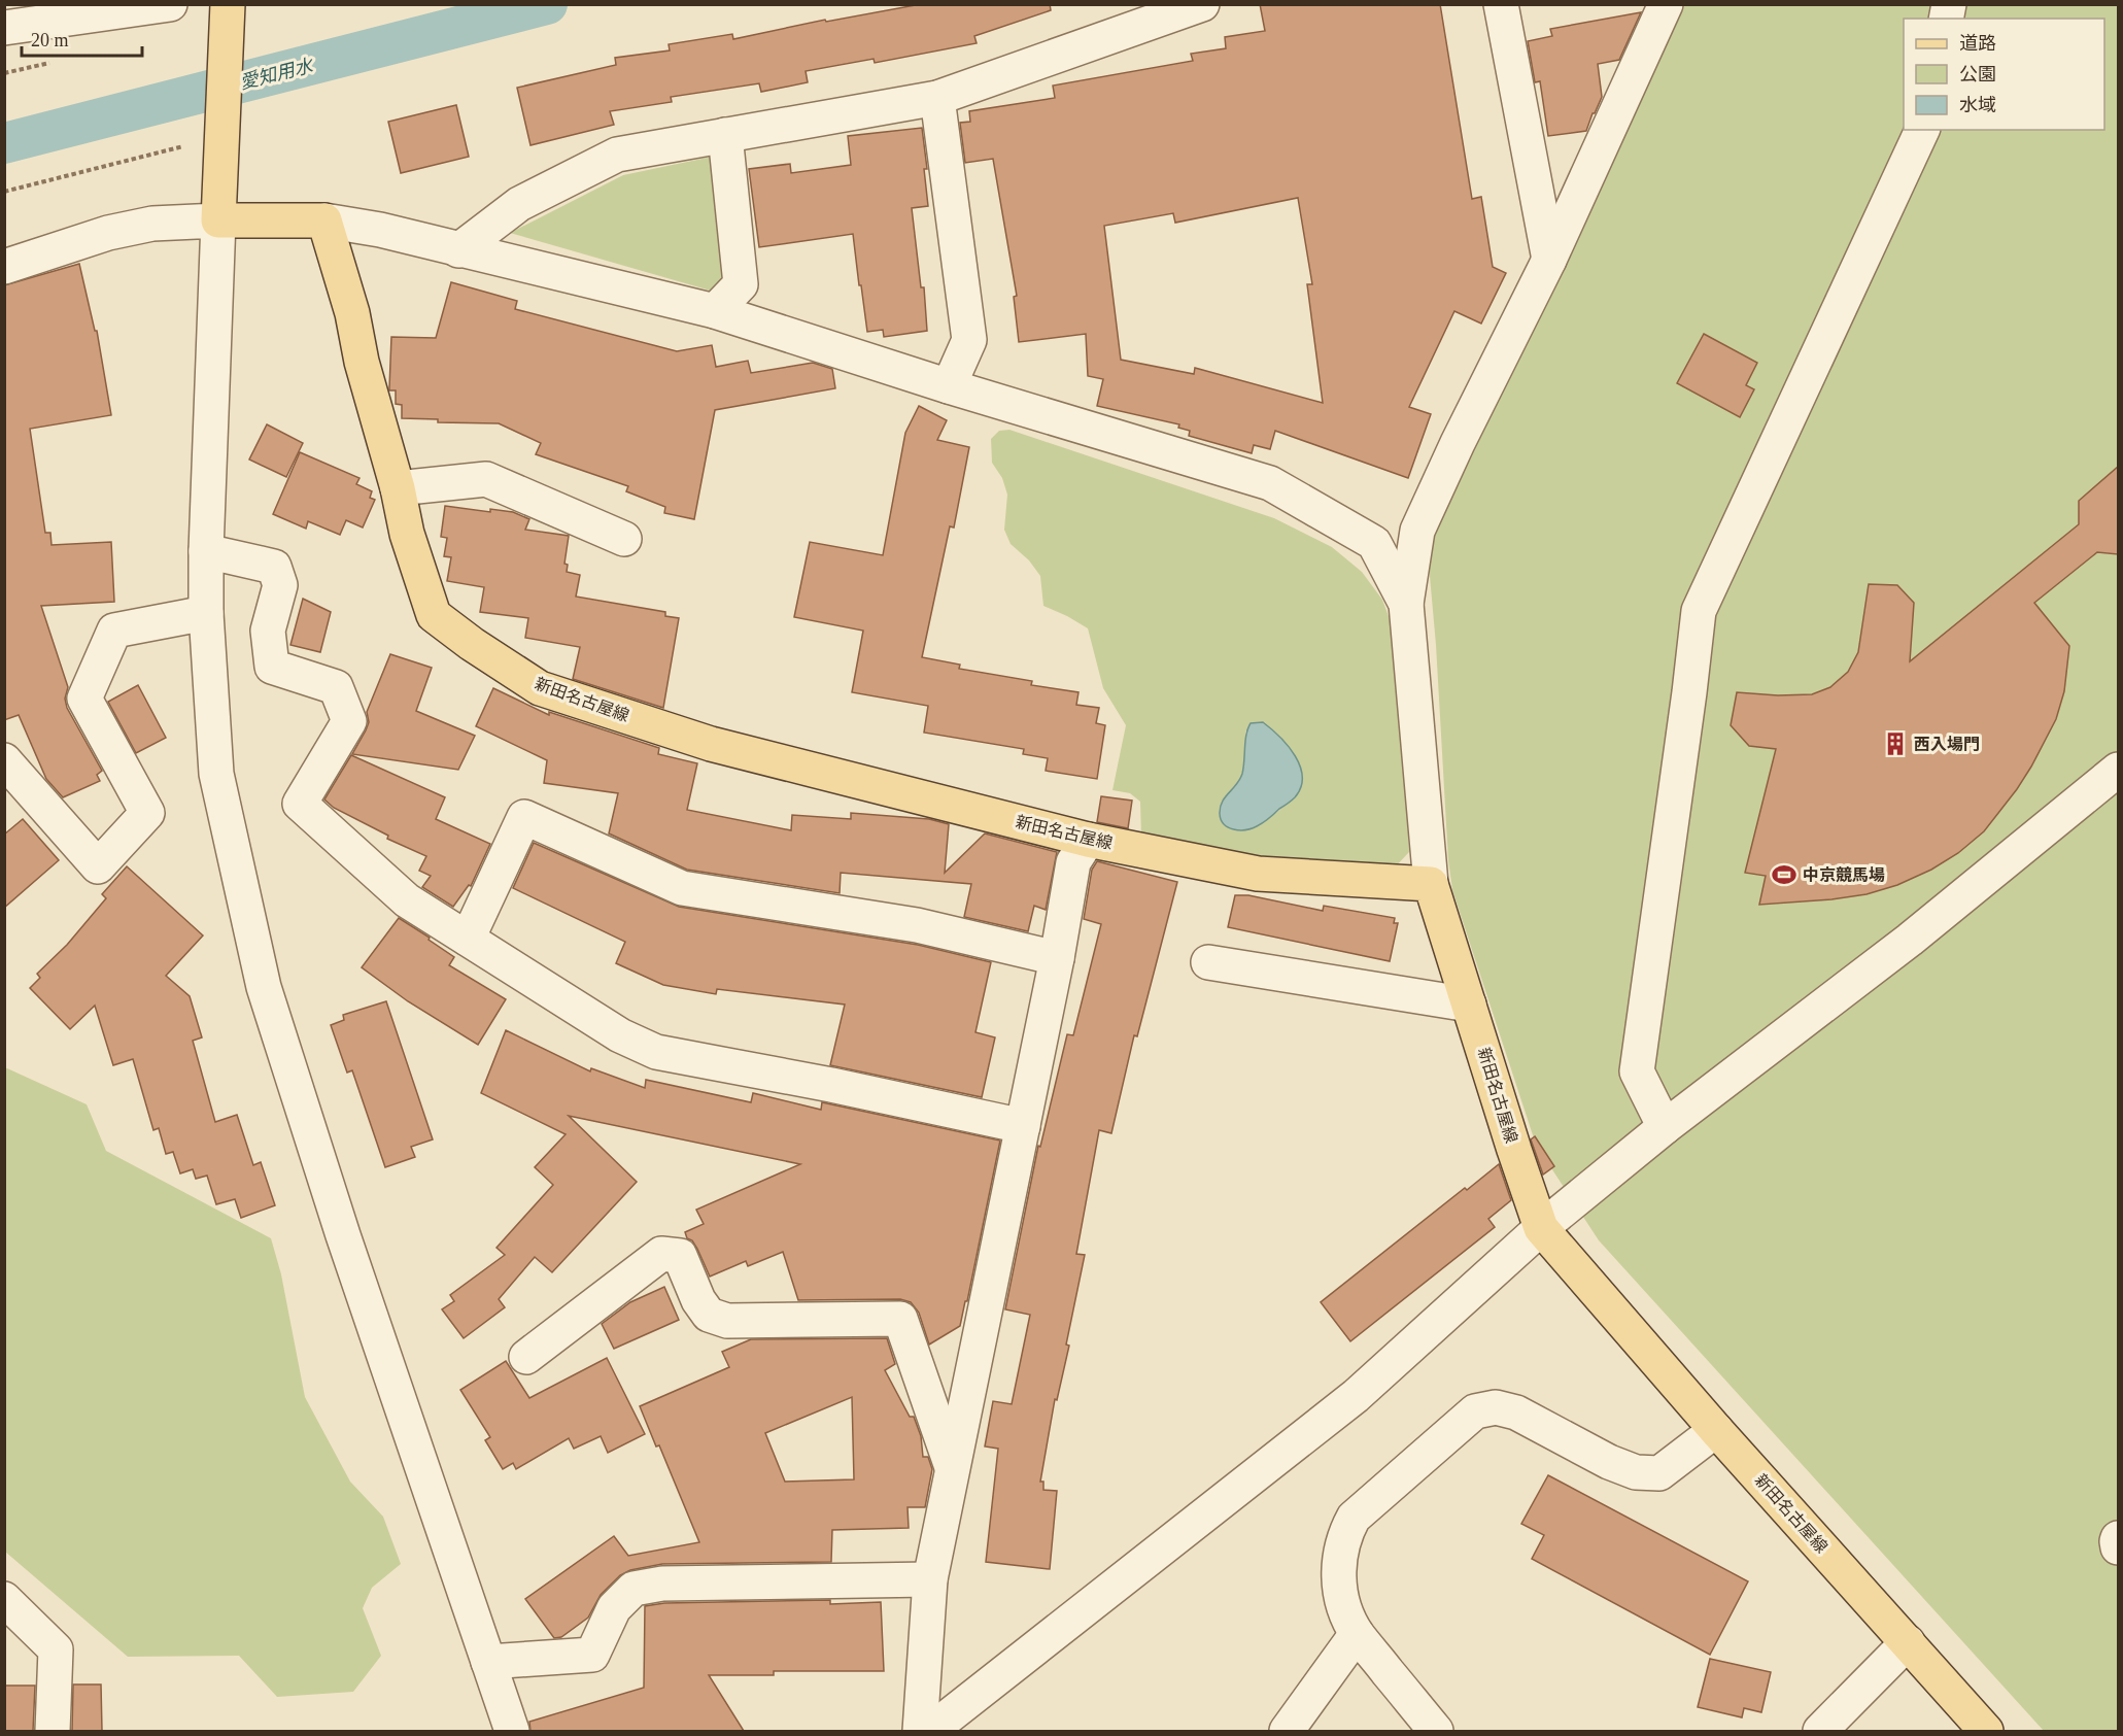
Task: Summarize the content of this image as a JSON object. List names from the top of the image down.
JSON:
{
  "streets": {
    "main road": ["新田名古屋線"]
  },
  "water": ["愛知用水"],
  "places": {
    "building": ["西入場門"],
    "sports": ["中京競馬場"]
  },
  "legend": ["道路", "公園", "水域"],
  "scale_bar": "20 m"
}
